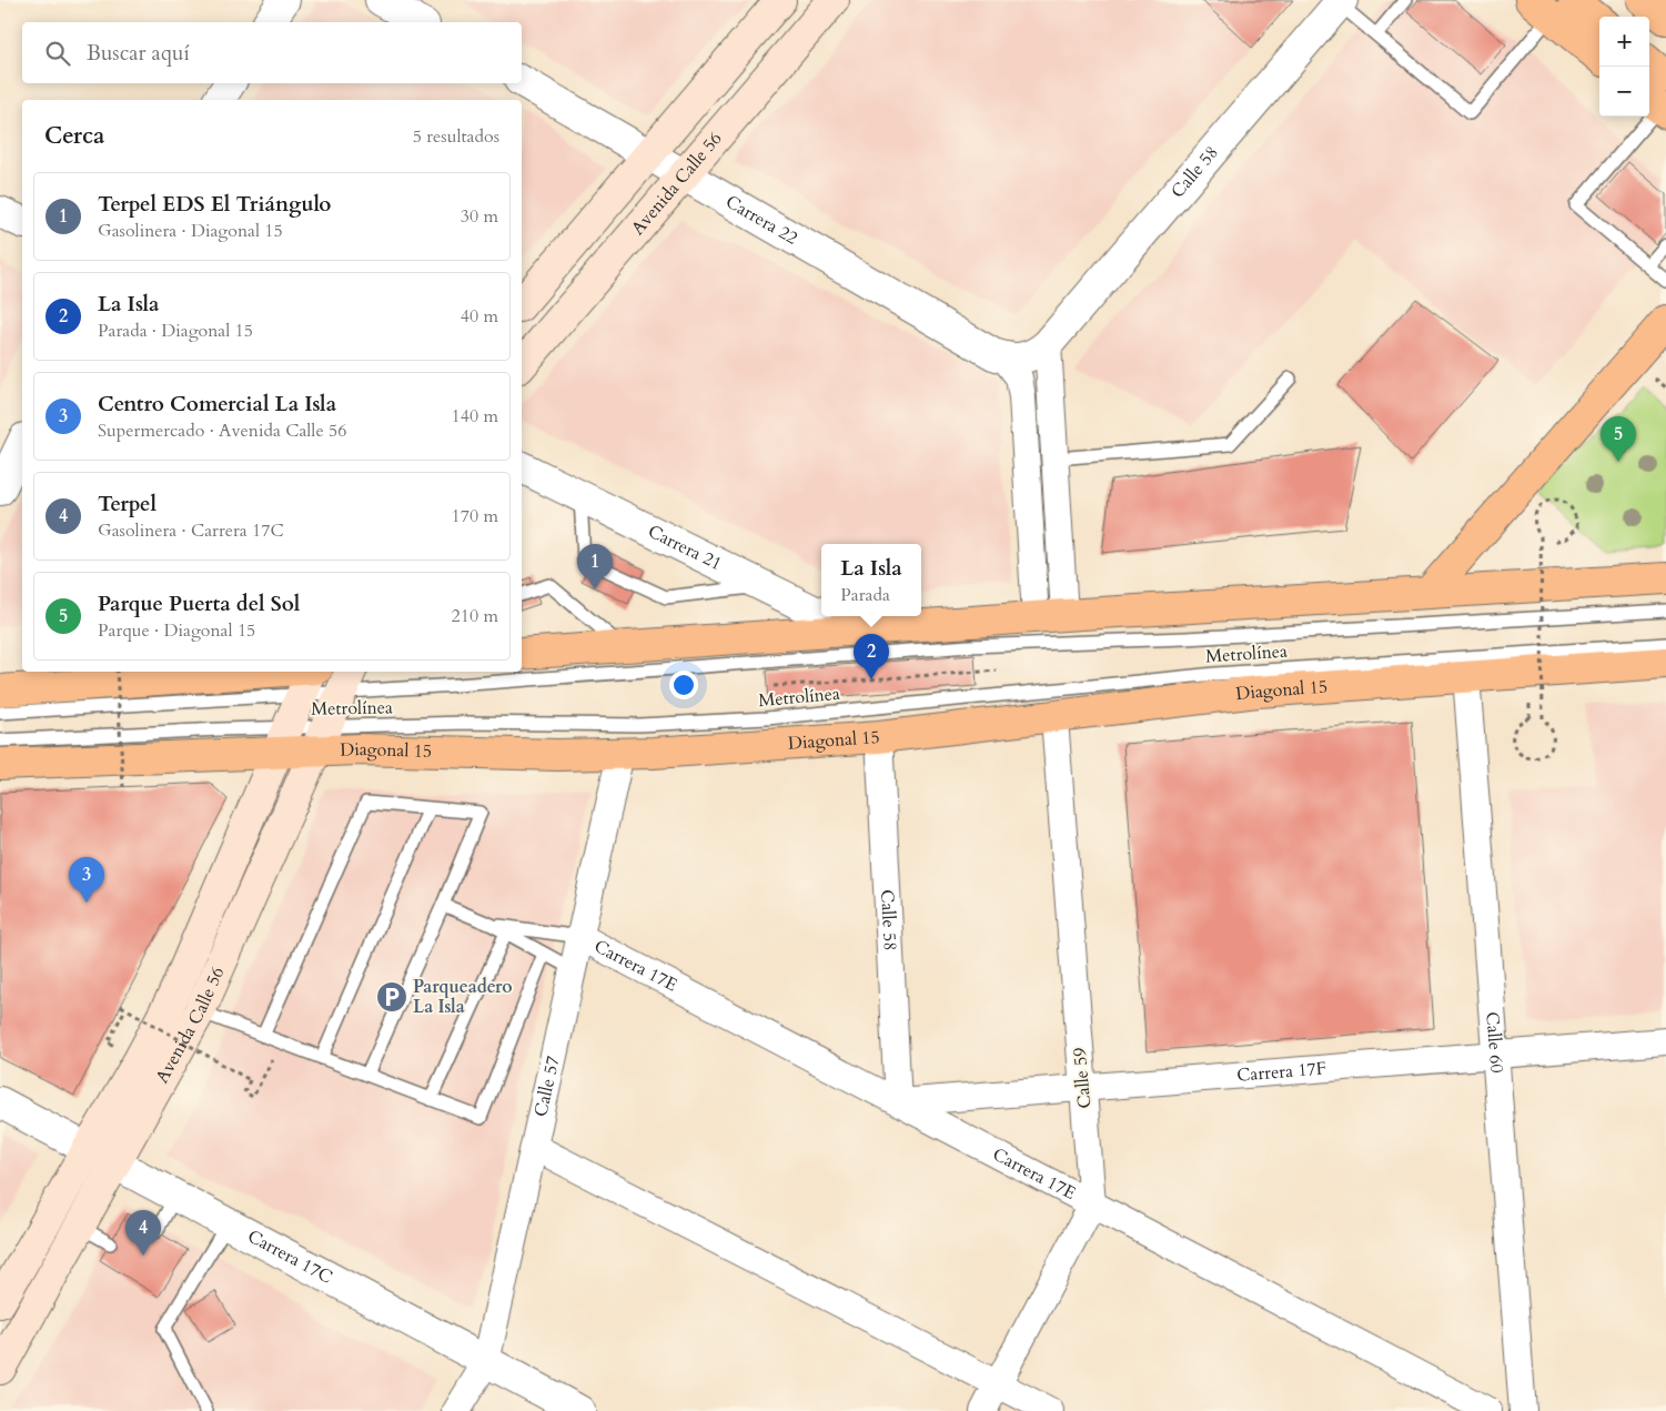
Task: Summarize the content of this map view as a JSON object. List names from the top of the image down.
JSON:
{
  "streets": {
    "main road": ["Avenida Calle 56", "Diagonal 15"],
    "street": [
      "Calle 58",
      "Carrera 22",
      "Carrera 21",
      "Carrera 17E",
      "Calle 60",
      "Carrera 17F",
      "Calle 59",
      "Calle 57",
      "Carrera 17C"
    ],
    "lane": ["Metrolínea"]
  },
  "crossings": [
    ["Calle 58", "Carrera 22"],
    ["Calle 58", "Diagonal 15"],
    ["Calle 58", "Carrera 17E"],
    ["Calle 58", "Carrera 17F"],
    ["Avenida Calle 56", "Carrera 22"],
    ["Avenida Calle 56", "Metrolínea"],
    ["Avenida Calle 56", "Diagonal 15"],
    ["Avenida Calle 56", "Carrera 17C"],
    ["Metrolínea", "Diagonal 15"],
    ["Diagonal 15", "Calle 60"],
    ["Diagonal 15", "Calle 59"],
    ["Diagonal 15", "Calle 57"],
    ["Carrera 17E", "Carrera 17F"],
    ["Carrera 17E", "Calle 59"],
    ["Carrera 17E", "Calle 57"],
    ["Calle 60", "Carrera 17F"],
    ["Carrera 17F", "Calle 59"],
    ["Calle 57", "Carrera 17C"]
  ],
  "places": {
    "parking": ["Parqueadero La Isla"]
  },
  "page": {
    "map_buttons": ["+", "−"],
    "search": "Buscar aquí",
    "heading": ["Cerca", "5 resultados"],
    "list": [
      {
        "mark": "1",
        "name": "Terpel EDS El Triángulo",
        "note": "Gasolinera · Diagonal 15",
        "value": "30 m"
      },
      {
        "mark": "2",
        "name": "La Isla",
        "note": "Parada · Diagonal 15",
        "value": "40 m"
      },
      {
        "mark": "3",
        "name": "Centro Comercial La Isla",
        "note": "Supermercado · Avenida Calle 56",
        "value": "140 m"
      },
      {
        "mark": "4",
        "name": "Terpel",
        "note": "Gasolinera · Carrera 17C",
        "value": "170 m"
      },
      {
        "mark": "5",
        "name": "Parque Puerta del Sol",
        "note": "Parque · Diagonal 15",
        "value": "210 m"
      }
    ],
    "pins": [
      "5",
      "1",
      "2",
      "3",
      "4"
    ],
    "popup": ["La Isla", "Parada"]
  }
}
